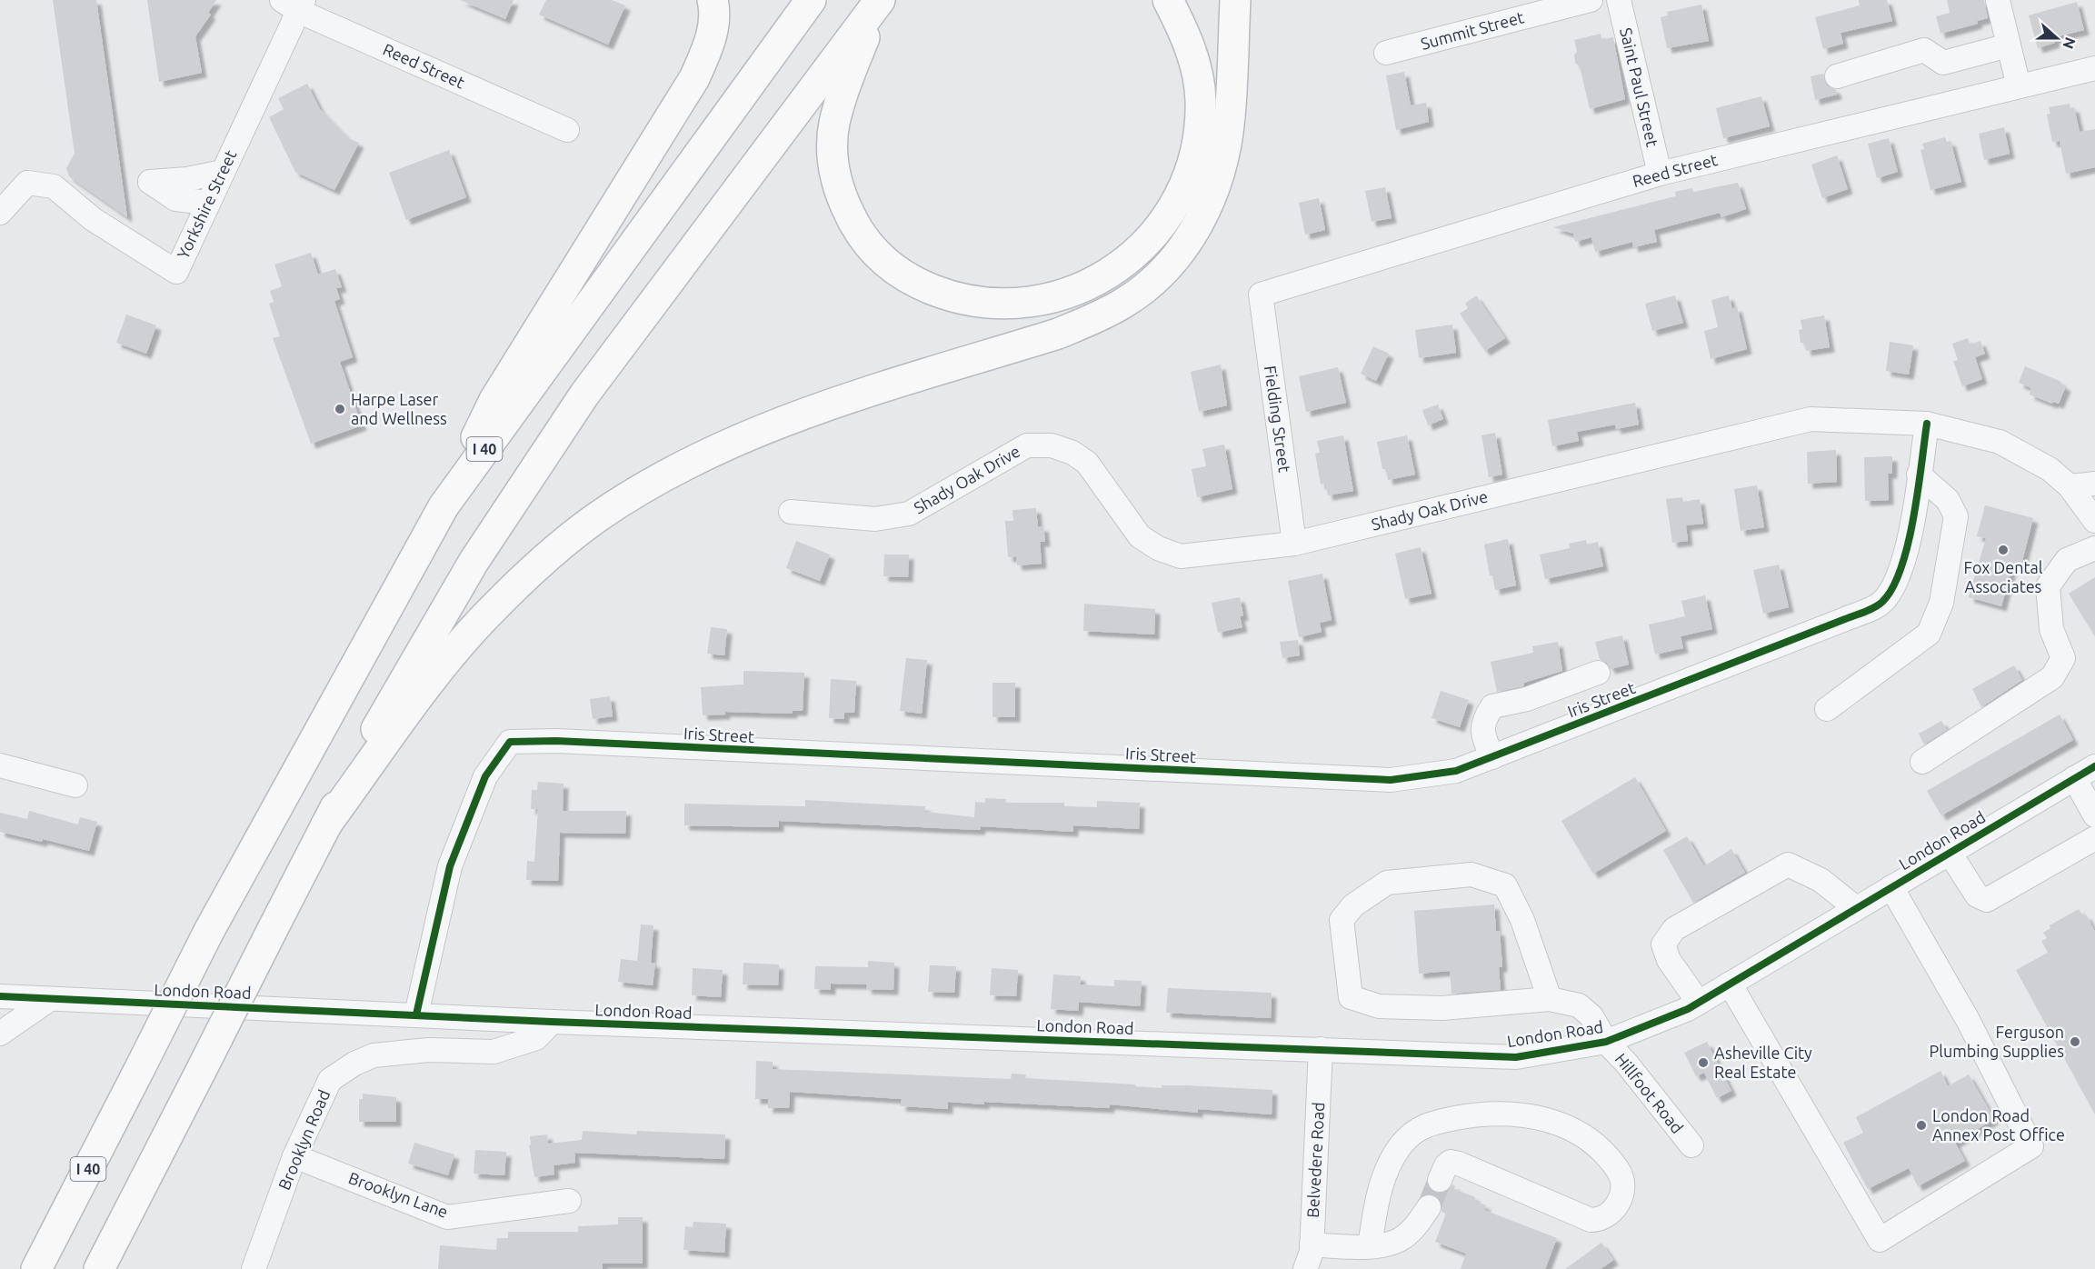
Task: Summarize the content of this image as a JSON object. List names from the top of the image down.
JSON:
{
  "streets": {
    "highway": ["I 40"],
    "street": [
      "Summit Street",
      "Reed Street",
      "Saint Paul Street",
      "Yorkshire Street",
      "Fielding Street",
      "Shady Oak Drive",
      "Iris Street",
      "London Road",
      "Hillfoot Road",
      "Brooklyn Road",
      "Belvedere Road",
      "Brooklyn Lane"
    ]
  },
  "crossings": [
    ["Reed Street", "Saint Paul Street"],
    ["Reed Street", "Yorkshire Street"],
    ["Reed Street", "Fielding Street"],
    ["Fielding Street", "Shady Oak Drive"],
    ["Shady Oak Drive", "Iris Street"],
    ["Iris Street", "London Road"],
    ["London Road", "Hillfoot Road"],
    ["London Road", "Brooklyn Road"],
    ["London Road", "Belvedere Road"],
    ["Brooklyn Road", "Brooklyn Lane"]
  ],
  "places": [
    "Harpe Laser and Wellness",
    "Fox Dental Associates",
    "Ferguson Plumbing Supplies",
    "Asheville City Real Estate",
    "London Road Annex Post Office"
  ],
  "north": "right"
}
